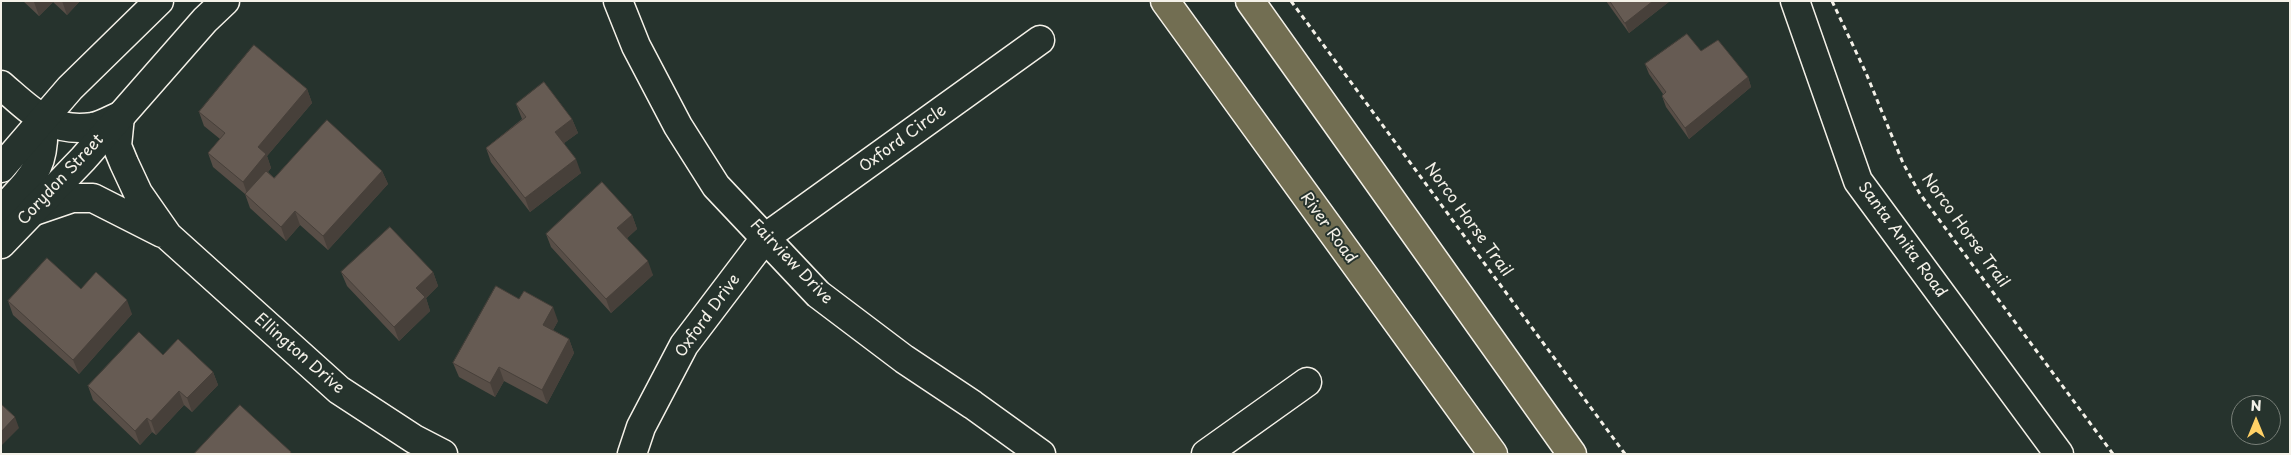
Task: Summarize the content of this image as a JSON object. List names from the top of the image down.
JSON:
{
  "streets": {
    "main road": ["River Road"],
    "street": [
      "Oxford Circle",
      "Corydon Street",
      "Santa Anita Road",
      "Fairview Drive",
      "Oxford Drive",
      "Ellington Drive"
    ],
    "path": ["Norco Horse Trail"]
  },
  "crossings": [
    ["Oxford Circle", "Fairview Drive"],
    ["Oxford Circle", "Oxford Drive"],
    ["Corydon Street", "Ellington Drive"],
    ["Fairview Drive", "Oxford Drive"]
  ],
  "north": "top"
}
